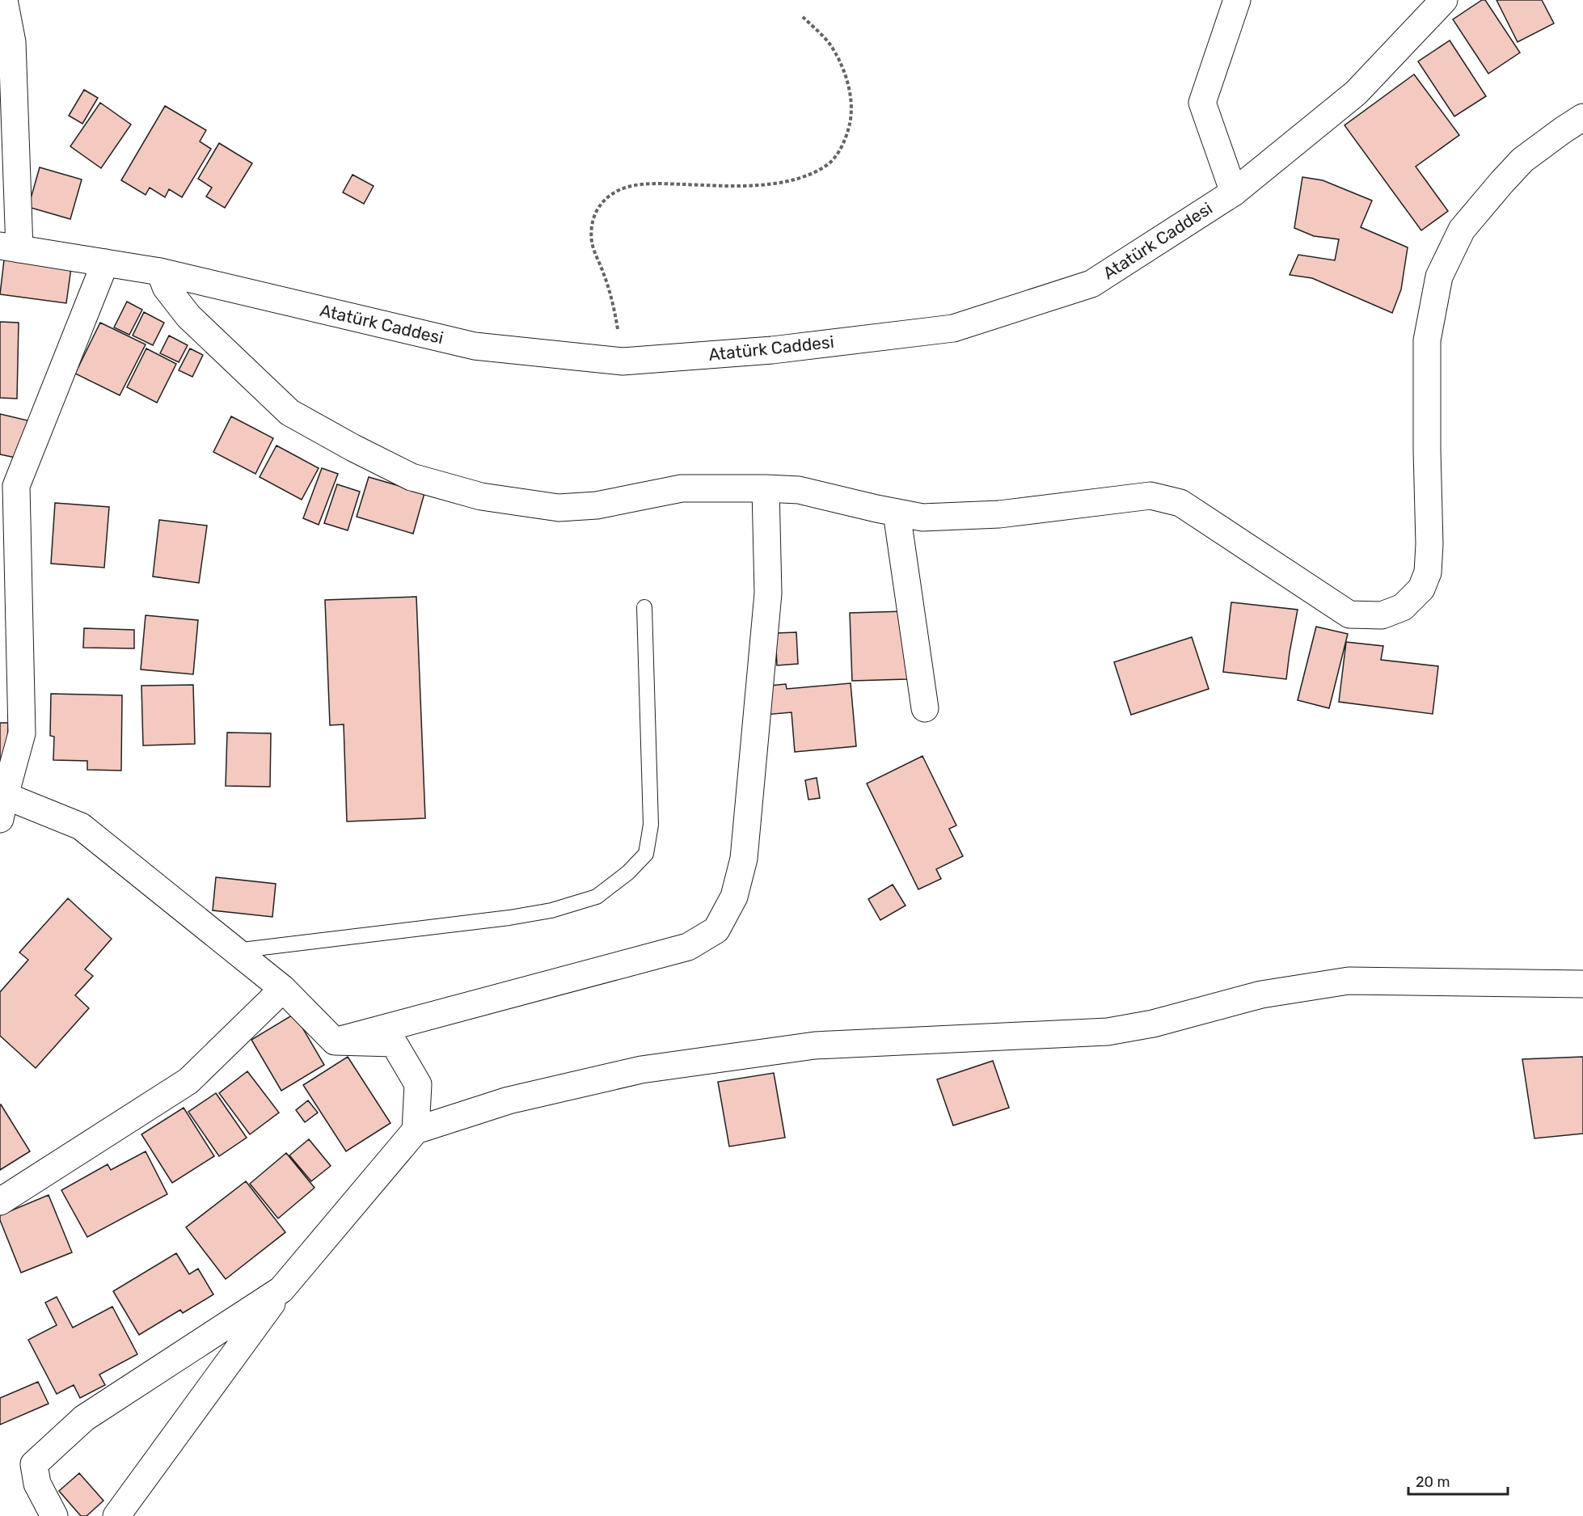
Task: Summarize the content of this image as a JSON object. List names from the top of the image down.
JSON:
{
  "streets": {
    "street": ["Atatürk Caddesi"]
  },
  "scale_bar": "20 m"
}
